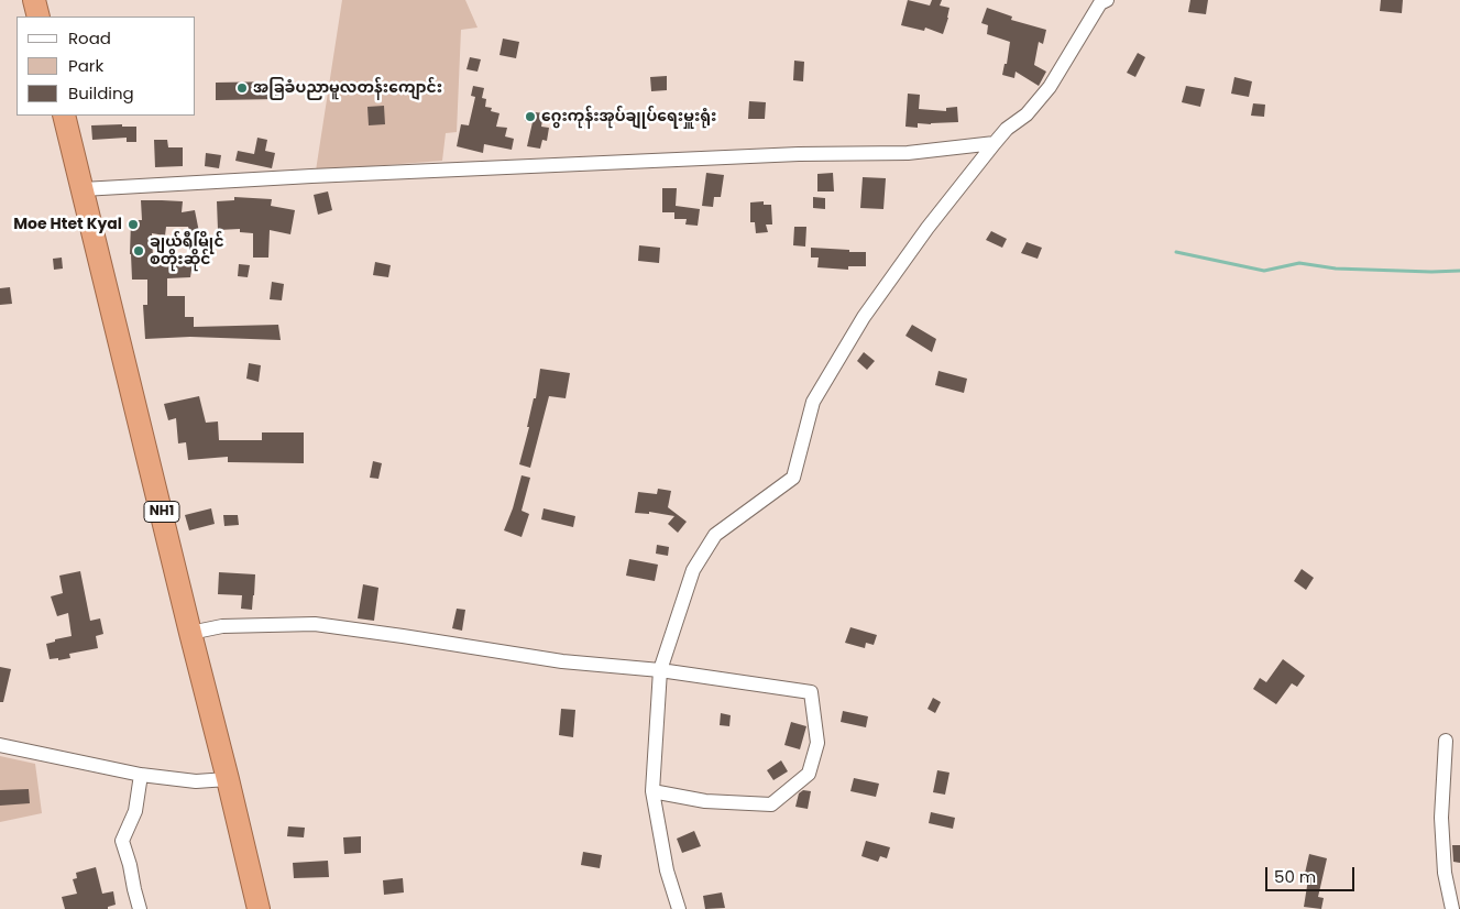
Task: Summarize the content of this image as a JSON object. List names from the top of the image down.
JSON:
{
  "streets": {
    "highway": ["NH1"]
  },
  "places": [
    "အခြခံပညာမူလတန်းကျောင်း",
    "ဂွေးကုန်းအုပ်ချုပ်ရေးမှူးရုံး",
    "Moe Htet Kyal",
    "ချယ်ရီမြိုင် စတိုးဆိုင်"
  ],
  "legend": ["Road", "Park", "Building"],
  "scale_bar": "50 m"
}
